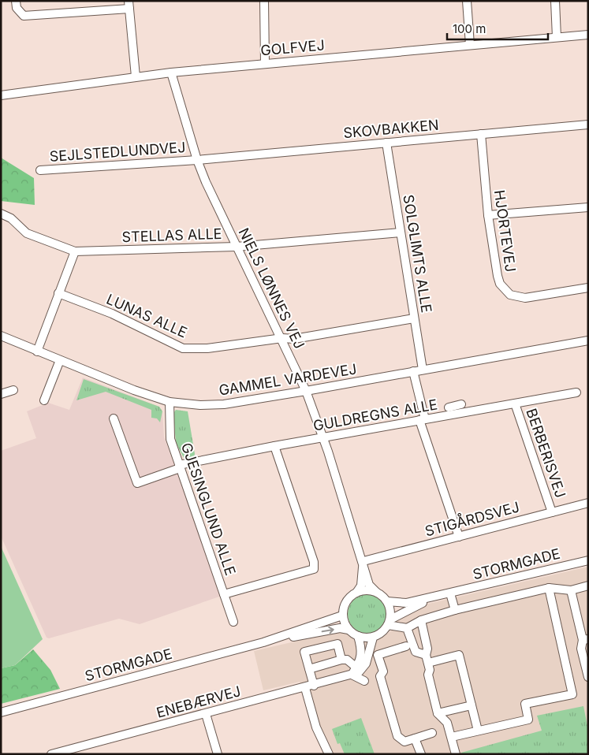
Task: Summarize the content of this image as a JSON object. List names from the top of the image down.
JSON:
{
  "streets": {
    "street": [
      "GOLFVEJ",
      "SKOVBAKKEN",
      "SEJLSTEDLUNDVEJ",
      "HJORTEVEJ",
      "STELLAS ALLE",
      "SOLGLIMTS ALLE",
      "NIELS LØNNES VEJ",
      "LUNAS ALLE",
      "GAMMEL VARDEVEJ",
      "GULDREGNS ALLE",
      "BERBERISVEJ",
      "GJESINGLUND ALLE",
      "STIGÅRDSVEJ",
      "STORMGADE",
      "ENEBÆRVEJ"
    ]
  },
  "crossings": [
    ["GOLFVEJ", "NIELS LØNNES VEJ"],
    ["SKOVBAKKEN", "SEJLSTEDLUNDVEJ"],
    ["SKOVBAKKEN", "HJORTEVEJ"],
    ["SKOVBAKKEN", "SOLGLIMTS ALLE"],
    ["SKOVBAKKEN", "NIELS LØNNES VEJ"],
    ["SEJLSTEDLUNDVEJ", "NIELS LØNNES VEJ"],
    ["STELLAS ALLE", "SOLGLIMTS ALLE"],
    ["STELLAS ALLE", "NIELS LØNNES VEJ"],
    ["SOLGLIMTS ALLE", "LUNAS ALLE"],
    ["SOLGLIMTS ALLE", "GAMMEL VARDEVEJ"],
    ["NIELS LØNNES VEJ", "LUNAS ALLE"],
    ["NIELS LØNNES VEJ", "GAMMEL VARDEVEJ"],
    ["NIELS LØNNES VEJ", "GULDREGNS ALLE"],
    ["NIELS LØNNES VEJ", "STIGÅRDSVEJ"],
    ["NIELS LØNNES VEJ", "STORMGADE"],
    ["NIELS LØNNES VEJ", "ENEBÆRVEJ"],
    ["GAMMEL VARDEVEJ", "GJESINGLUND ALLE"],
    ["GULDREGNS ALLE", "BERBERISVEJ"],
    ["GULDREGNS ALLE", "GJESINGLUND ALLE"],
    ["BERBERISVEJ", "STIGÅRDSVEJ"],
    ["STORMGADE", "ENEBÆRVEJ"]
  ],
  "scale_bar": "100 m"
}
